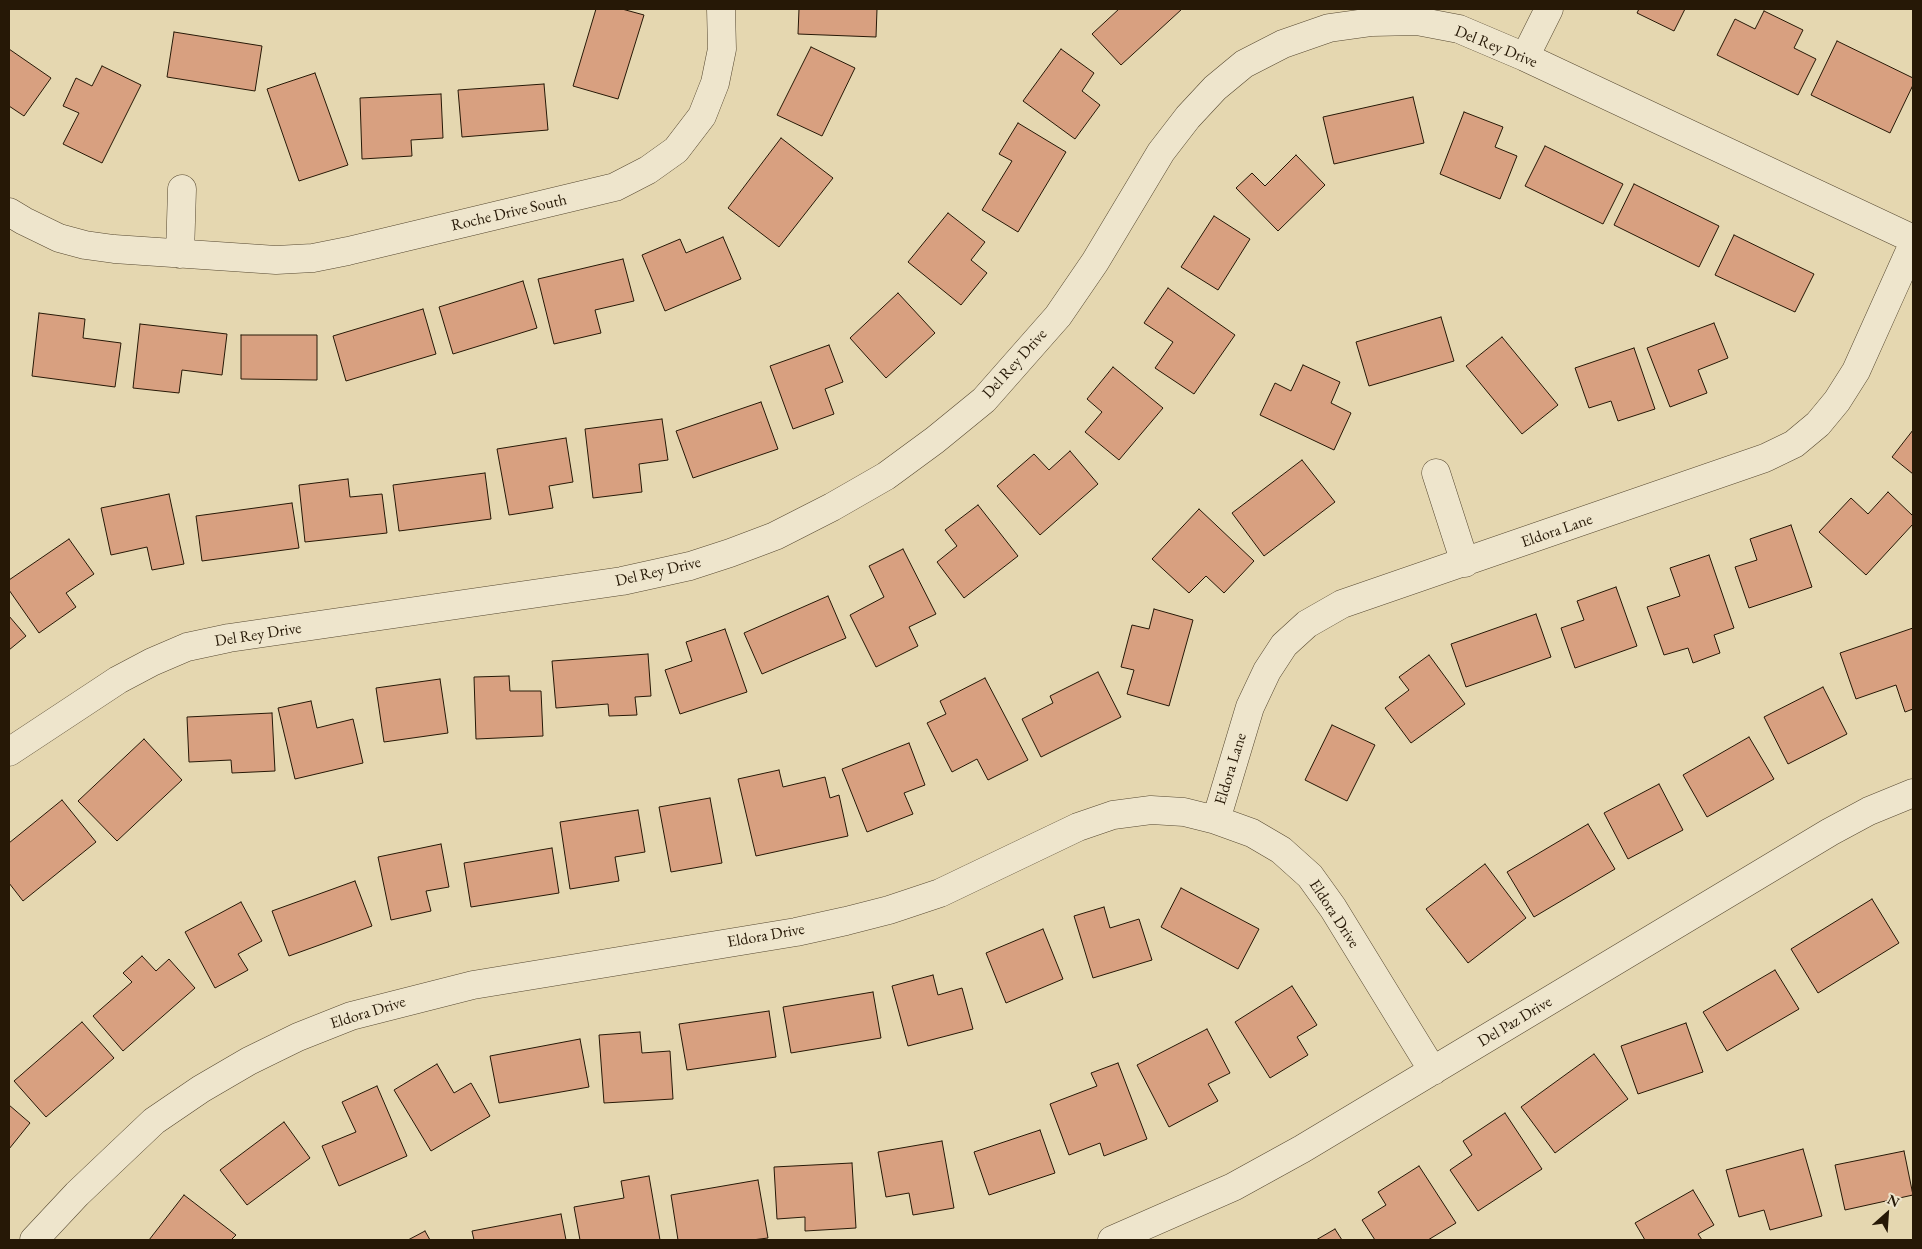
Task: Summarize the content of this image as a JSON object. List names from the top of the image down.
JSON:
{
  "streets": {
    "street": [
      "Del Rey Drive",
      "Roche Drive South",
      "Eldora Lane",
      "Eldora Drive",
      "Del Paz Drive"
    ]
  },
  "crossings": [
    ["Eldora Lane", "Eldora Drive"],
    ["Eldora Drive", "Del Paz Drive"]
  ],
  "north": "top right"
}
